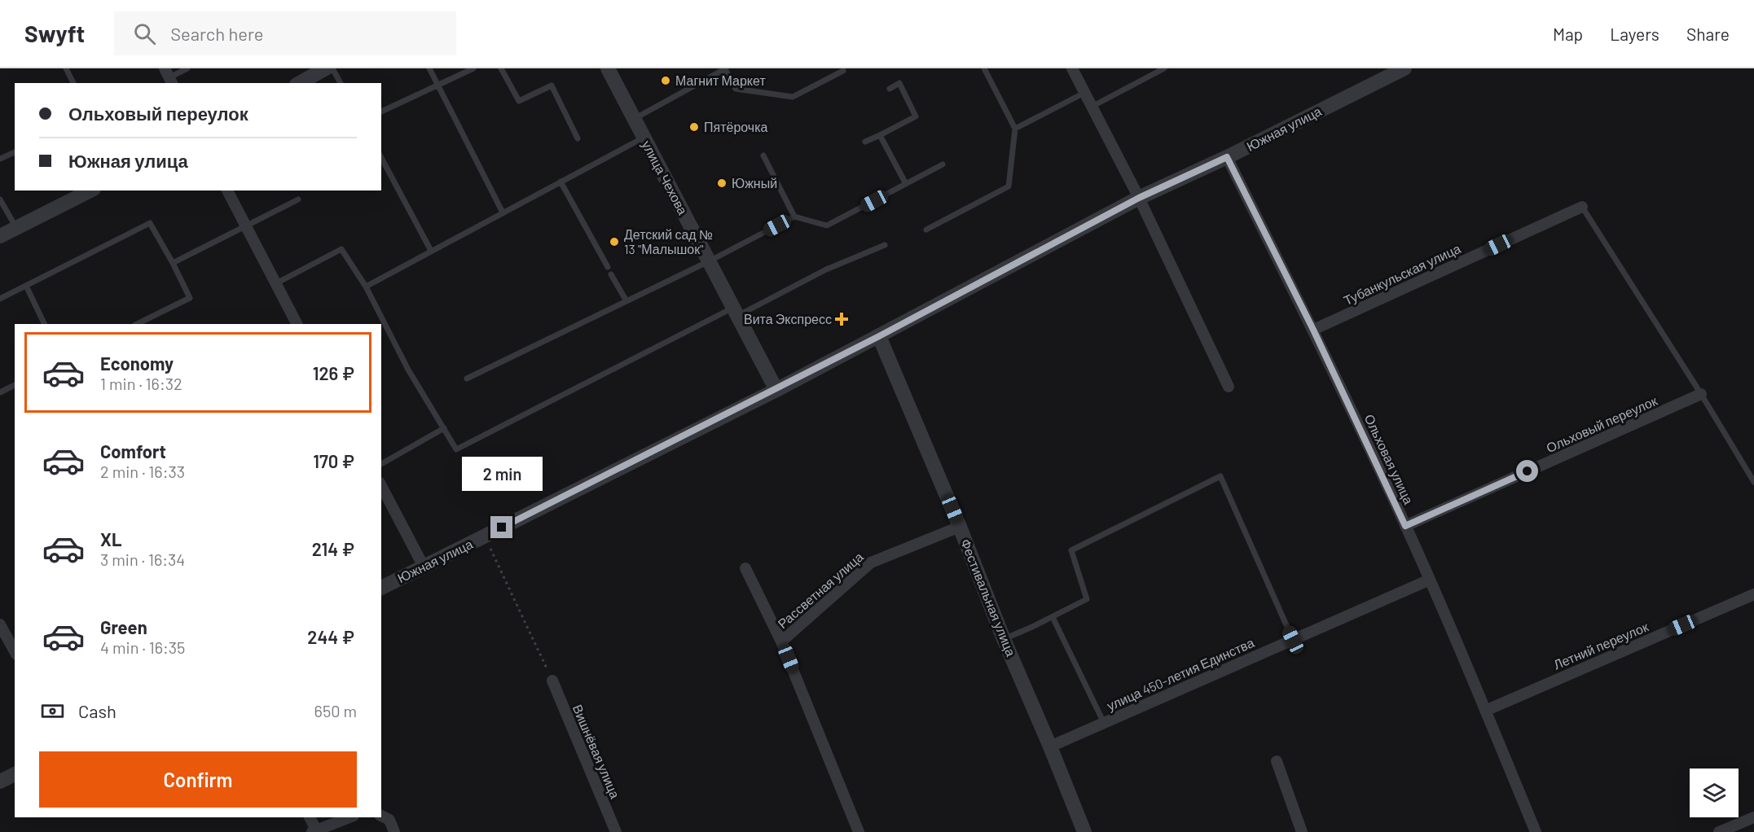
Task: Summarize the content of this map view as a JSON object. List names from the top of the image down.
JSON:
{
  "streets": {
    "street": [
      "Южная улица",
      "улица Чехова",
      "Тубанкульская улица",
      "Ольховый переулок",
      "Ольховая улица",
      "Рассветная улица",
      "Фестивальная улица",
      "Летний переулок",
      "улица 450-летия Единства",
      "Вишнёвая улица"
    ]
  },
  "crossings": [
    ["Южная улица", "улица Чехова"],
    ["Южная улица", "Ольховая улица"],
    ["Южная улица", "Фестивальная улица"],
    ["Тубанкульская улица", "Ольховая улица"],
    ["Ольховый переулок", "Ольховая улица"],
    ["Ольховая улица", "Летний переулок"],
    ["Ольховая улица", "улица 450-летия Единства"],
    ["Рассветная улица", "Фестивальная улица"],
    ["Фестивальная улица", "улица 450-летия Единства"]
  ],
  "places": {
    "other": [
      "Магнит Маркет",
      "Пятёрочка",
      "Южный",
      "Детский сад № 13 \"Малышок\""
    ],
    "health": ["Вита Экспресс"]
  },
  "page": {
    "header": "Swyft",
    "search": "Search here",
    "nav": ["Map", "Layers", "Share"],
    "banner": ["Ольховый переулок", "Южная улица"],
    "list": [
      {
        "name": "Economy",
        "note": "1 min · 16:32",
        "value": "126 ₽"
      },
      {
        "name": "Comfort",
        "note": "2 min · 16:33",
        "value": "170 ₽"
      },
      {
        "name": "XL",
        "note": "3 min · 16:34",
        "value": "214 ₽"
      },
      {
        "name": "Green",
        "note": "4 min · 16:35",
        "value": "244 ₽"
      }
    ],
    "bubble": "2 min",
    "pay": ["Cash", "650 m"],
    "buttons": "Confirm"
  }
}
